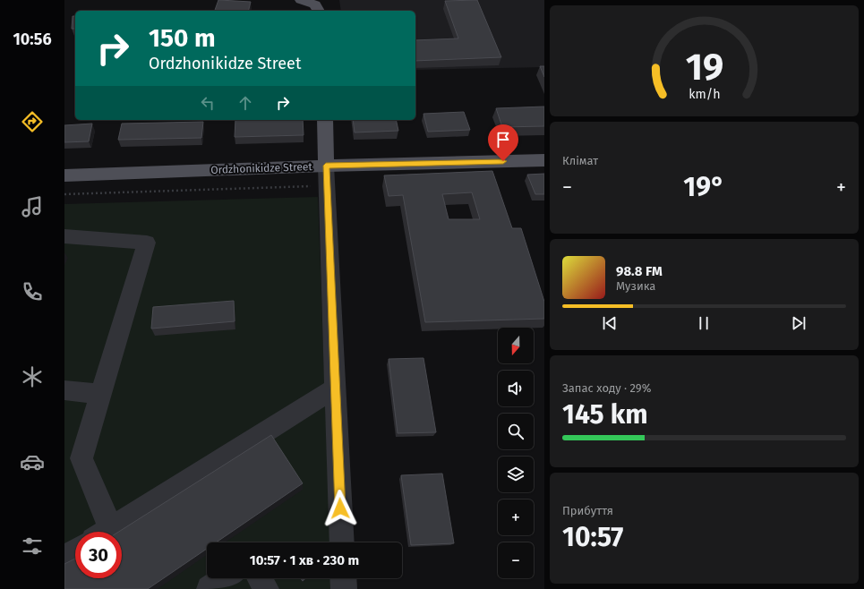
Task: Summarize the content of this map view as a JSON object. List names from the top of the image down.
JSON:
{
  "streets": {
    "main road": ["Ordzhonikidze Street"]
  },
  "north": "bottom",
  "page": {
    "tabs": "10:56",
    "turn": ["150 m", "Ordzhonikidze Street"],
    "tile": [
      "Клімат",
      ["Запас ходу · 29%", "145 km"],
      ["Прибуття", "10:57"]
    ],
    "heat": ["−", "19°", "+"],
    "song": ["98.8 FM", "Музика"],
    "map_buttons": ["+", "−"],
    "limit": "30",
    "trip": "10:57 · 1 хв · 230 m",
    "gauge": ["19", "km/h"]
  }
}
